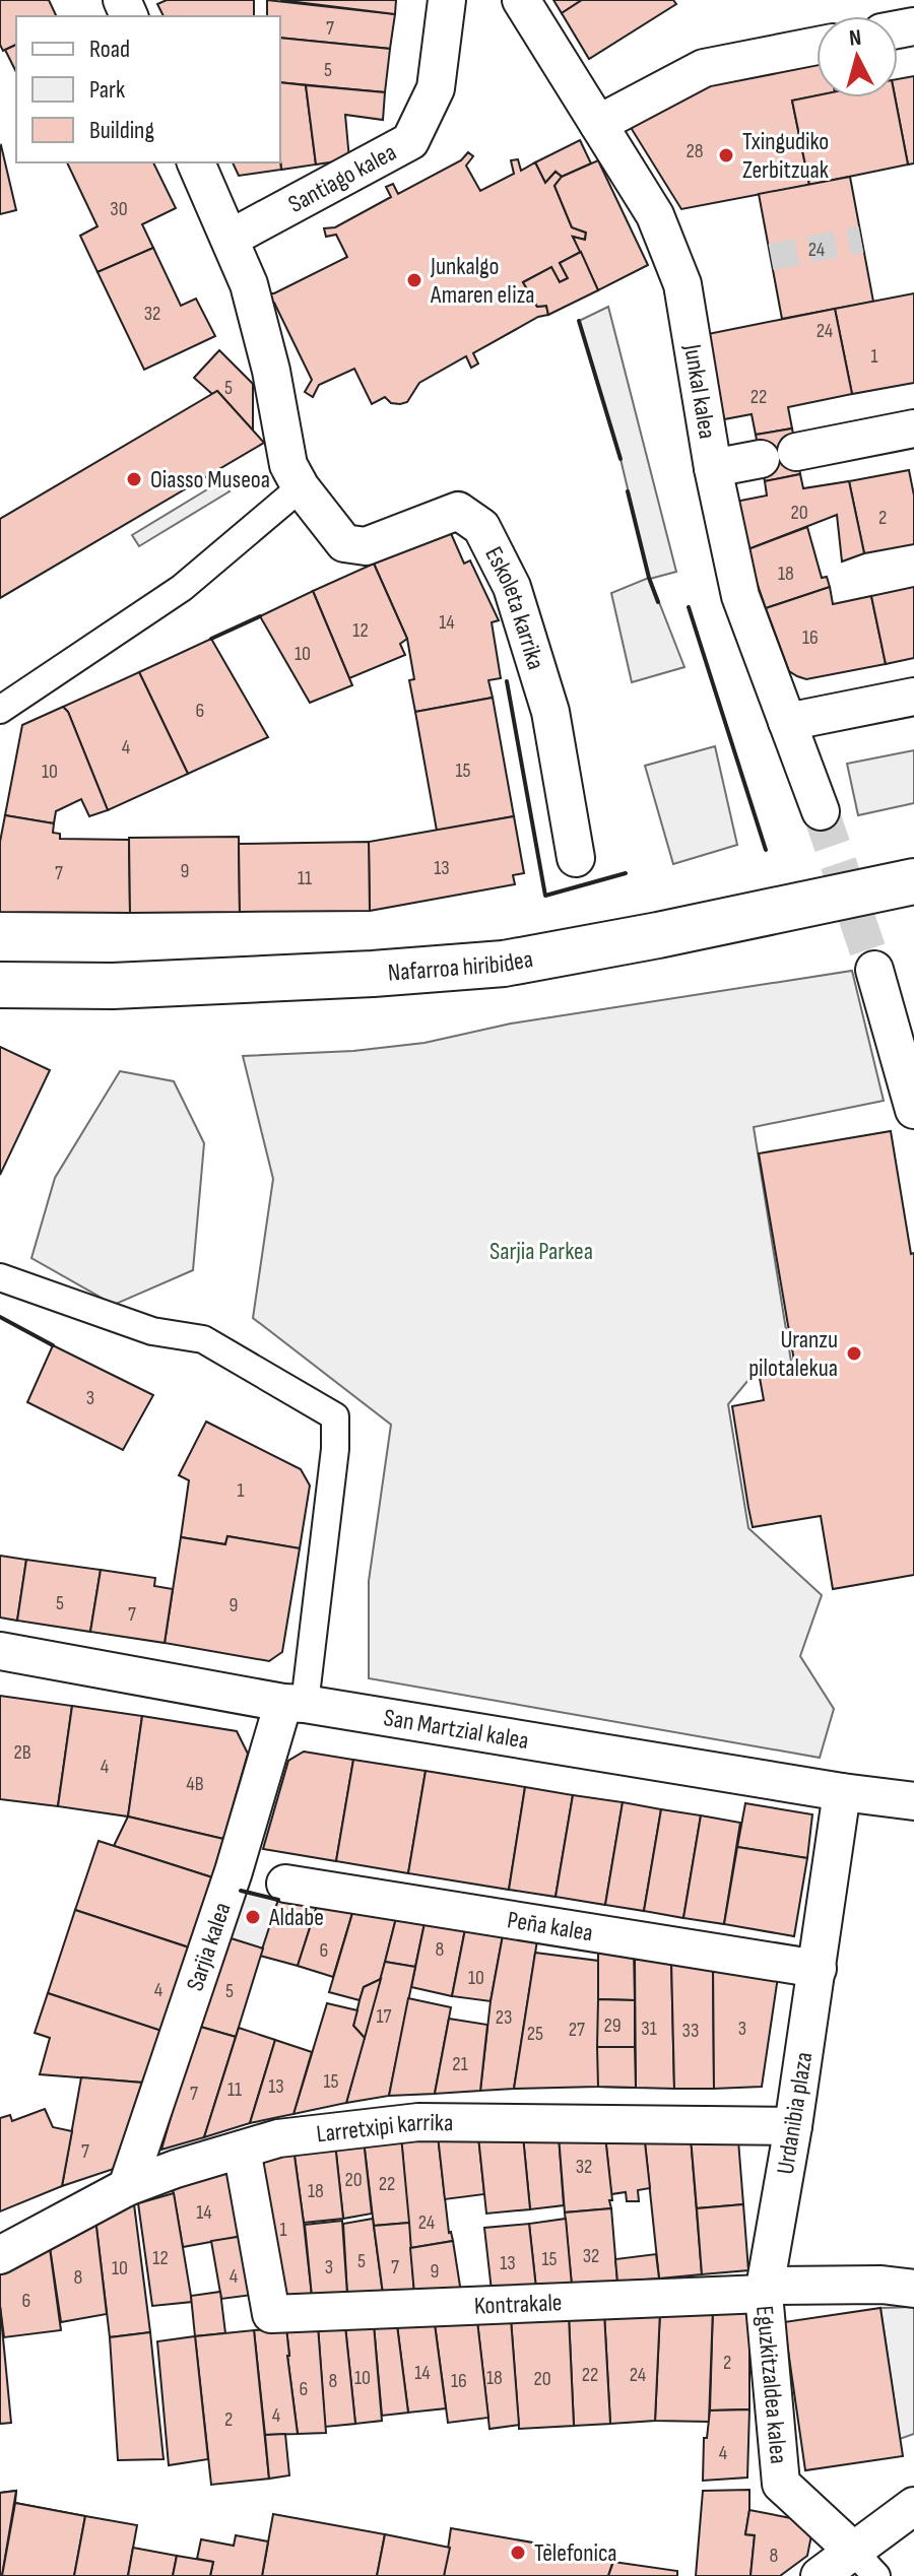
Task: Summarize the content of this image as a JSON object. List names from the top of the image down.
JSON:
{
  "streets": {
    "main road": ["Nafarroa hiribidea"],
    "street": [
      "Santiago kalea",
      "Junkal kalea",
      "Eskoleta karrika",
      "San Martzial kalea",
      "Peña kalea",
      "Sarjia kalea",
      "Urdanibia plaza",
      "Larretxipi karrika",
      "Kontrakale",
      "Eguzkitzaldea kalea"
    ]
  },
  "crossings": [
    ["Santiago kalea", "Eskoleta karrika"],
    ["San Martzial kalea", "Sarjia kalea"],
    ["San Martzial kalea", "Urdanibia plaza"],
    ["Peña kalea", "Urdanibia plaza"],
    ["Sarjia kalea", "Larretxipi karrika"],
    ["Urdanibia plaza", "Larretxipi karrika"],
    ["Urdanibia plaza", "Kontrakale"],
    ["Urdanibia plaza", "Eguzkitzaldea kalea"],
    ["Larretxipi karrika", "Kontrakale"],
    ["Kontrakale", "Eguzkitzaldea kalea"]
  ],
  "parks": ["Sarjia Parkea"],
  "places": [
    "Txingudiko Zerbitzuak",
    "Junkalgo Amaren eliza",
    "Oiasso Museoa",
    "Uranzu pilotalekua",
    "Aldabe",
    "Telefonica"
  ],
  "house_numbers": [
    "7",
    "5",
    "28",
    "30",
    "24",
    "32",
    "24",
    "1",
    "5",
    "22",
    "20",
    "2",
    "18",
    "14",
    "12",
    "16",
    "10",
    "6",
    "4",
    "15",
    "10",
    "13",
    "9",
    "7",
    "11",
    "3",
    "1",
    "5",
    "9",
    "7",
    "2B",
    "4",
    "4B",
    "8",
    "6",
    "10",
    "4",
    "5",
    "17",
    "23",
    "29",
    "31",
    "3",
    "27",
    "33",
    "25",
    "21",
    "15",
    "13",
    "11",
    "7",
    "7",
    "32",
    "20",
    "22",
    "18",
    "14",
    "24",
    "1",
    "32",
    "12",
    "15",
    "5",
    "13",
    "3",
    "7",
    "10",
    "9",
    "4",
    "8",
    "6",
    "2",
    "14",
    "22",
    "24",
    "10",
    "18",
    "20",
    "8",
    "16",
    "6",
    "4",
    "2",
    "4",
    "8"
  ],
  "legend": ["Road", "Park", "Building"],
  "north": "top"
}
